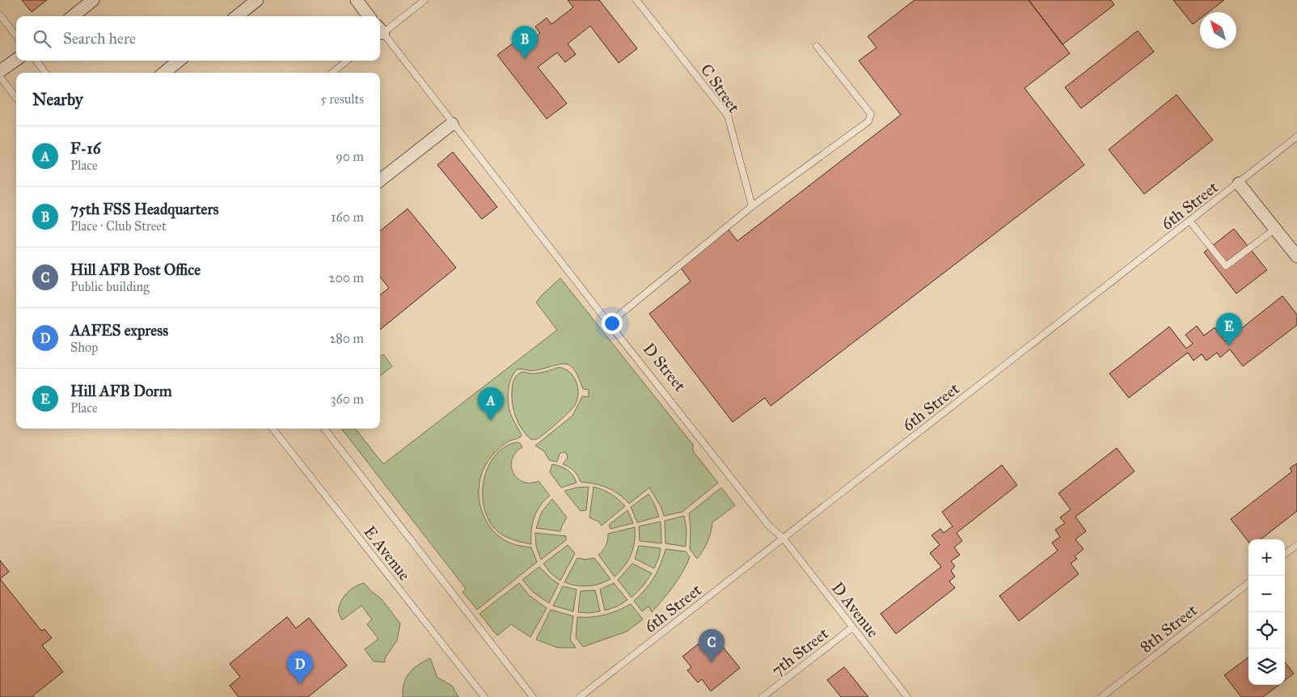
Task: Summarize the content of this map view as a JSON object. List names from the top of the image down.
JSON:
{
  "streets": {
    "lane": [
      "C Street",
      "6th Street",
      "D Street",
      "E Avenue",
      "D Avenue",
      "8th Street",
      "7th Street"
    ]
  },
  "crossings": [
    ["6th Street", "D Street"],
    ["6th Street", "D Avenue"],
    ["D Street", "D Avenue"],
    ["D Avenue", "7th Street"]
  ],
  "north": "top left",
  "page": {
    "search": "Search here",
    "pins": [
      "B",
      "E",
      "A",
      "C",
      "D"
    ],
    "heading": ["Nearby", "5 results"],
    "list": [
      {
        "mark": "A",
        "name": "F-16",
        "note": "Place",
        "value": "90 m"
      },
      {
        "mark": "B",
        "name": "75th FSS Headquarters",
        "note": "Place · Club Street",
        "value": "160 m"
      },
      {
        "mark": "C",
        "name": "Hill AFB Post Office",
        "note": "Public building",
        "value": "200 m"
      },
      {
        "mark": "D",
        "name": "AAFES express",
        "note": "Shop",
        "value": "280 m"
      },
      {
        "mark": "E",
        "name": "Hill AFB Dorm",
        "note": "Place",
        "value": "360 m"
      }
    ],
    "map_buttons": ["+", "−"]
  }
}
